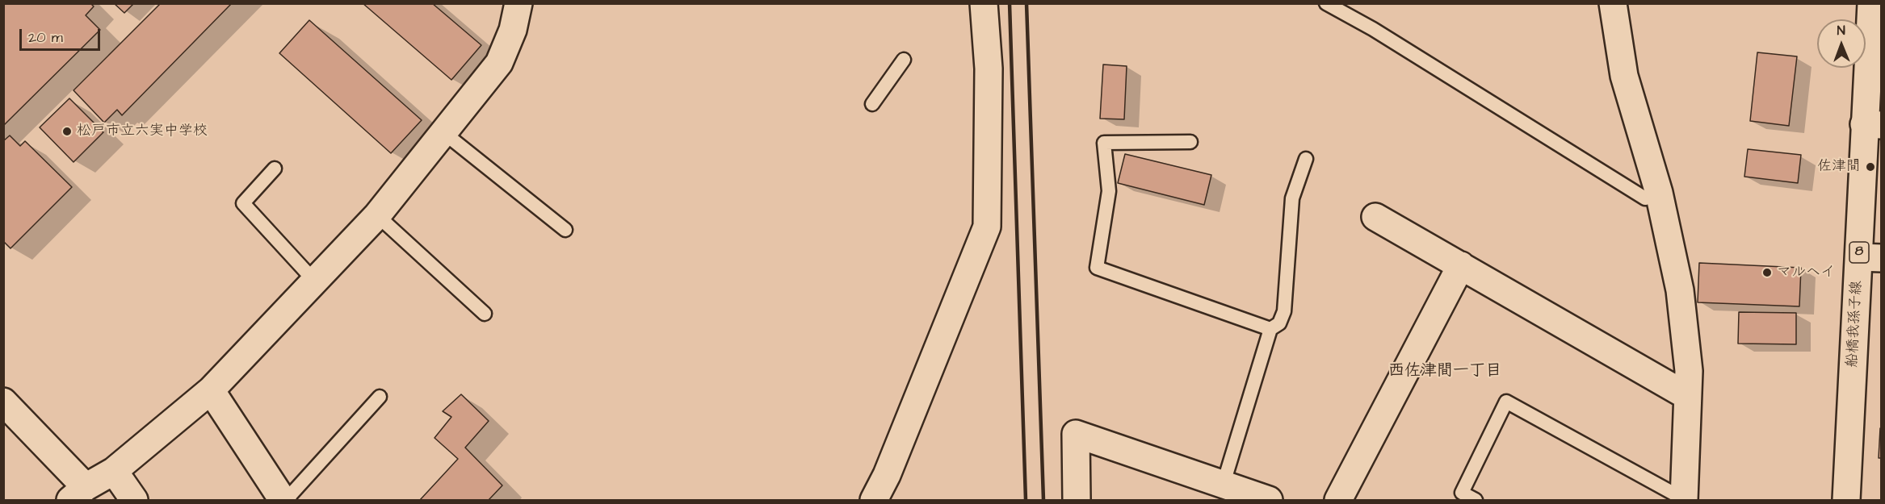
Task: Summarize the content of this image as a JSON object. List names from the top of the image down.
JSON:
{
  "streets": {
    "street": ["8", "船橋我孫子線"]
  },
  "districts": ["西佐津間一丁目"],
  "places": ["松戸市立六実中学校", "佐津間", "マルヘイ"],
  "scale_bar": "20 m",
  "north": "top"
}
